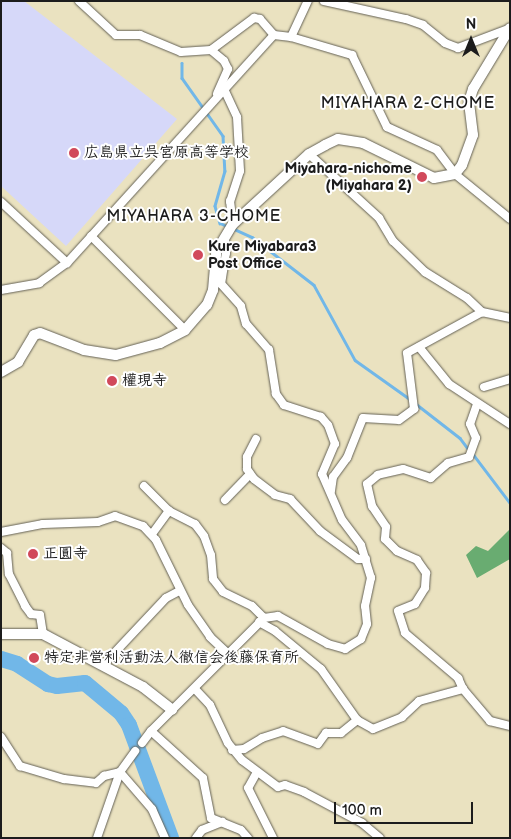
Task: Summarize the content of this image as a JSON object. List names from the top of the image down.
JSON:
{
  "districts": ["MIYAHARA 2-CHOME", "MIYAHARA 3-CHOME"],
  "places": [
    "広島県立呉宮原高等学校",
    "Miyahara-nichome (Miyahara 2)",
    "Kure Miyabara3 Post Office",
    "權現寺",
    "正圓寺",
    "特定非営利活動法人徹信会後藤保育所"
  ],
  "scale_bar": "100 m",
  "north": "top"
}
